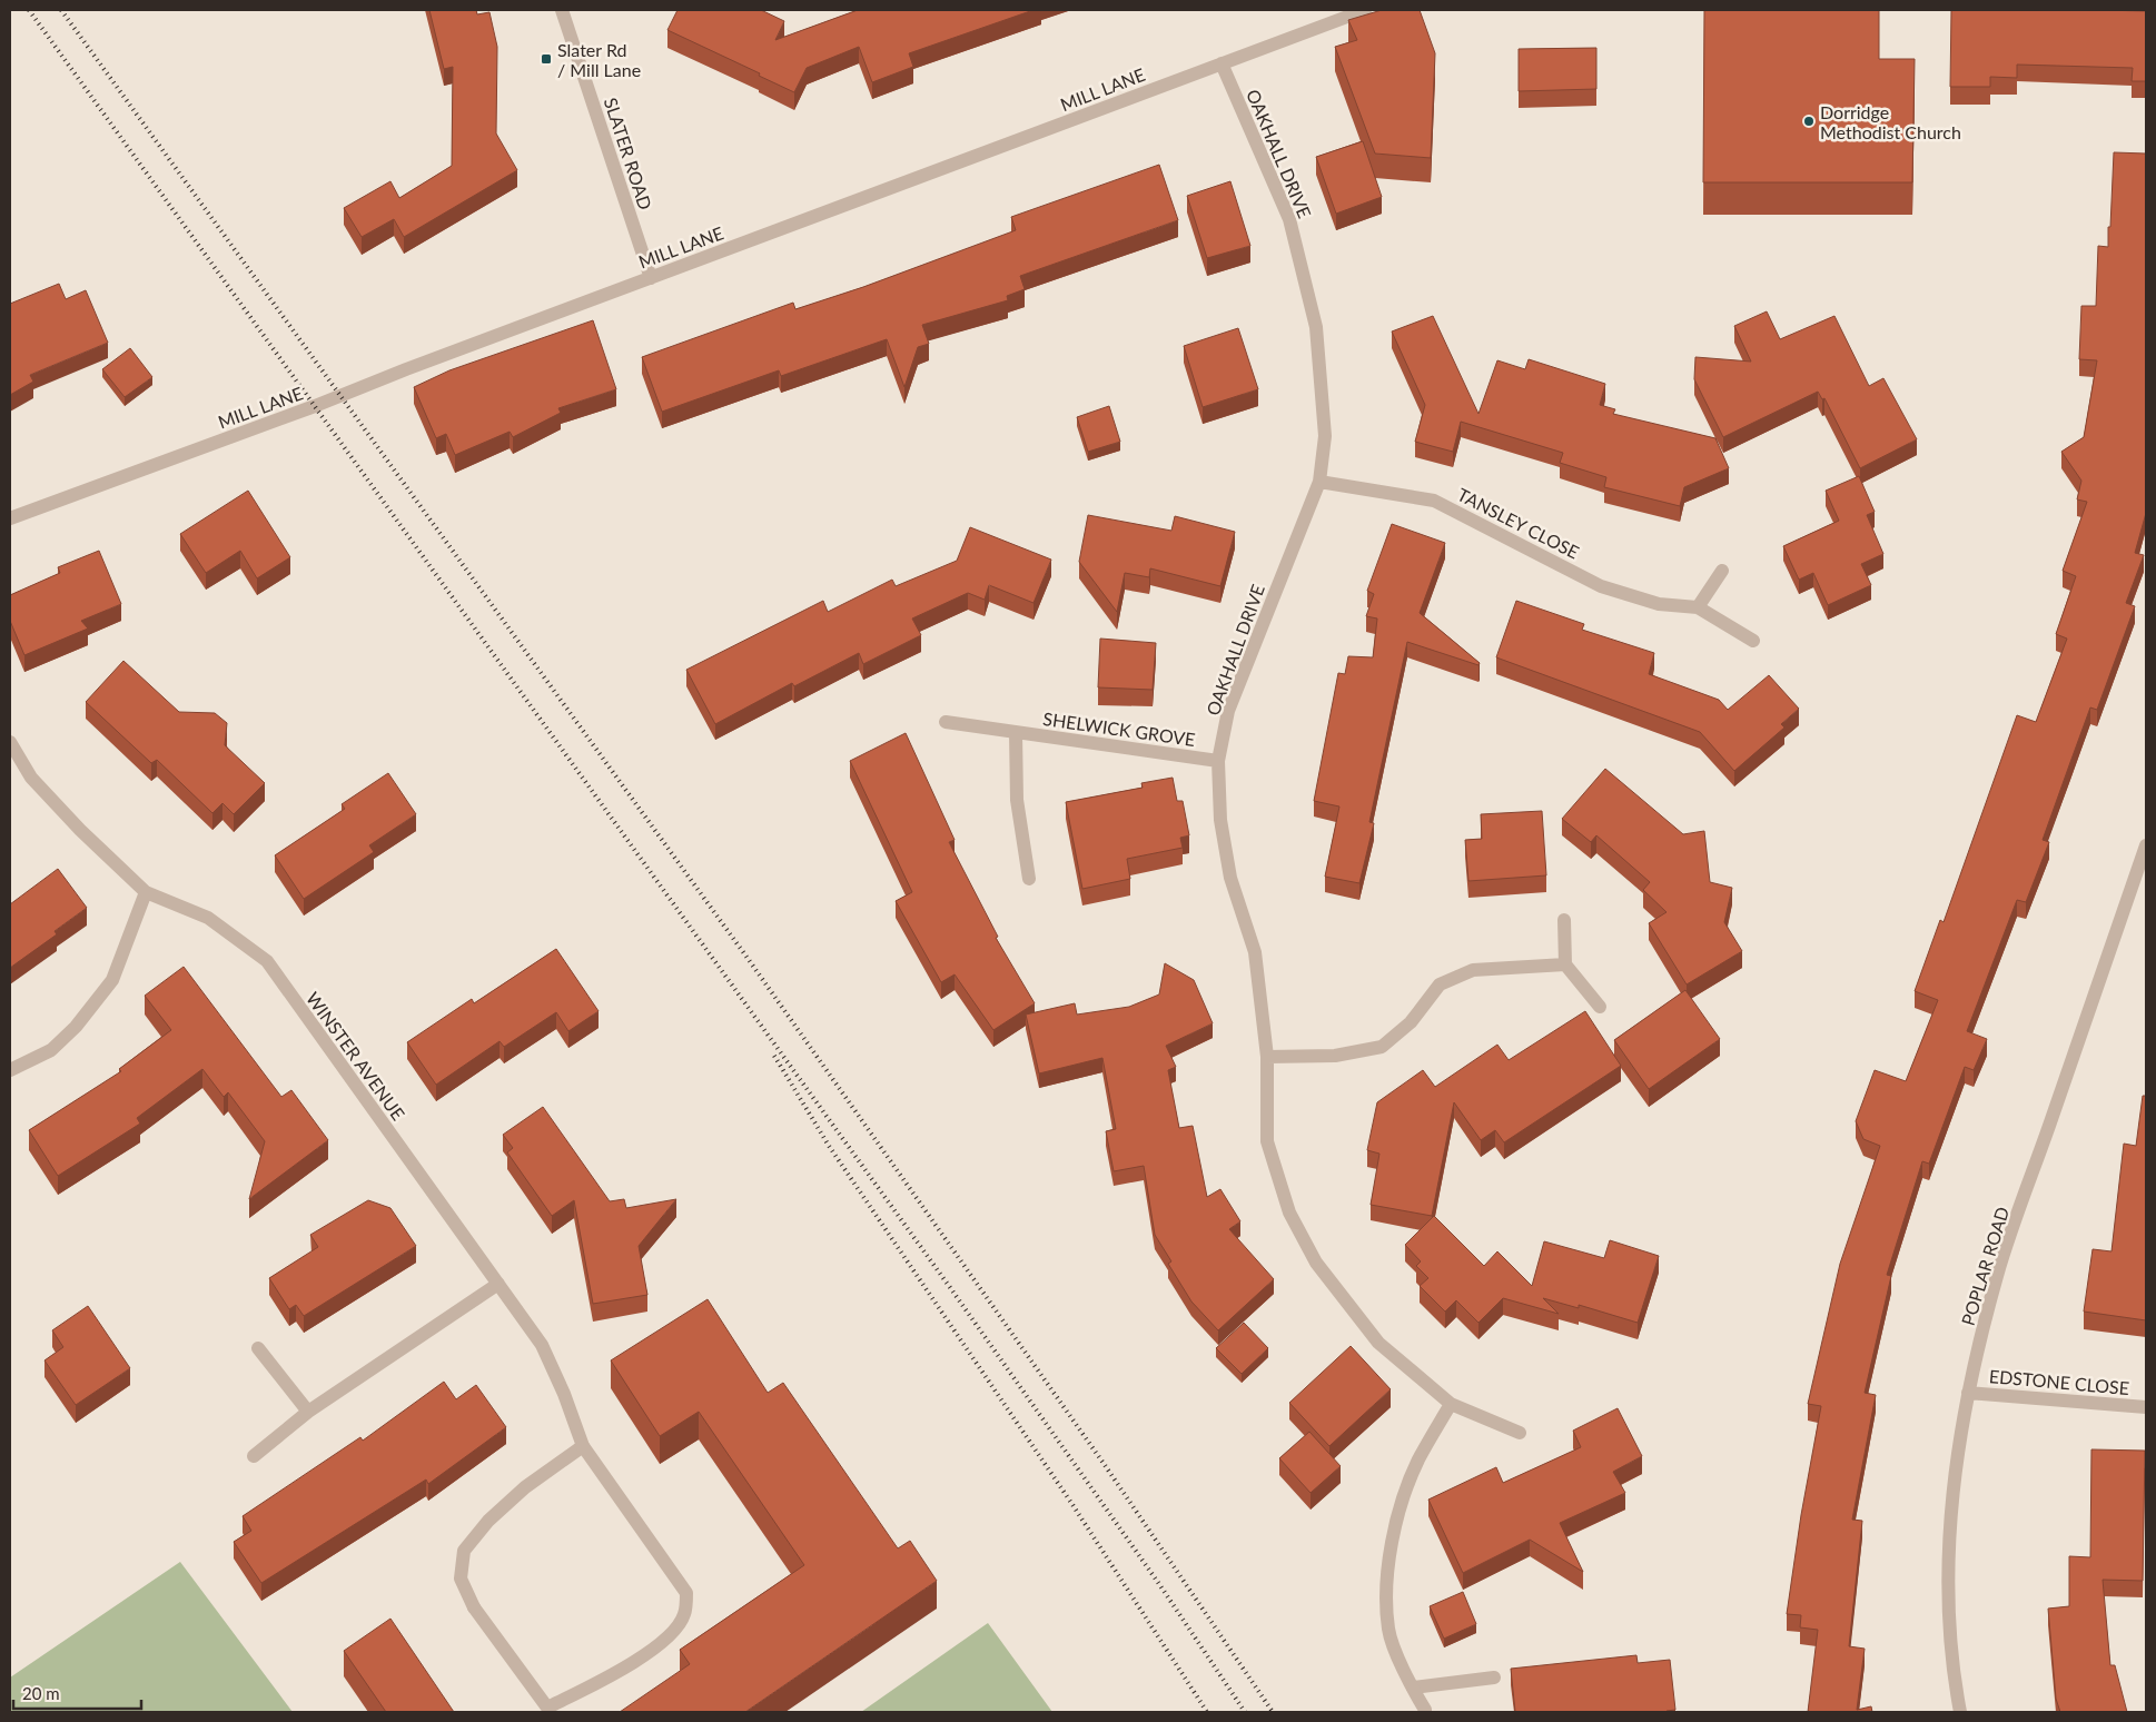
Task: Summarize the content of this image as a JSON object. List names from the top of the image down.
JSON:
{
  "streets": {
    "street": [
      "MILL LANE",
      "SLATER ROAD",
      "OAKHALL DRIVE",
      "TANSLEY CLOSE",
      "SHELWICK GROVE",
      "WINSTER AVENUE",
      "POPLAR ROAD",
      "EDSTONE CLOSE"
    ]
  },
  "crossings": [
    ["MILL LANE", "SLATER ROAD"],
    ["MILL LANE", "OAKHALL DRIVE"],
    ["OAKHALL DRIVE", "TANSLEY CLOSE"],
    ["OAKHALL DRIVE", "SHELWICK GROVE"],
    ["POPLAR ROAD", "EDSTONE CLOSE"]
  ],
  "places": {
    "transit": ["Slater Rd / Mill Lane"],
    "other": ["Dorridge Methodist Church"]
  },
  "scale_bar": "20 m"
}
